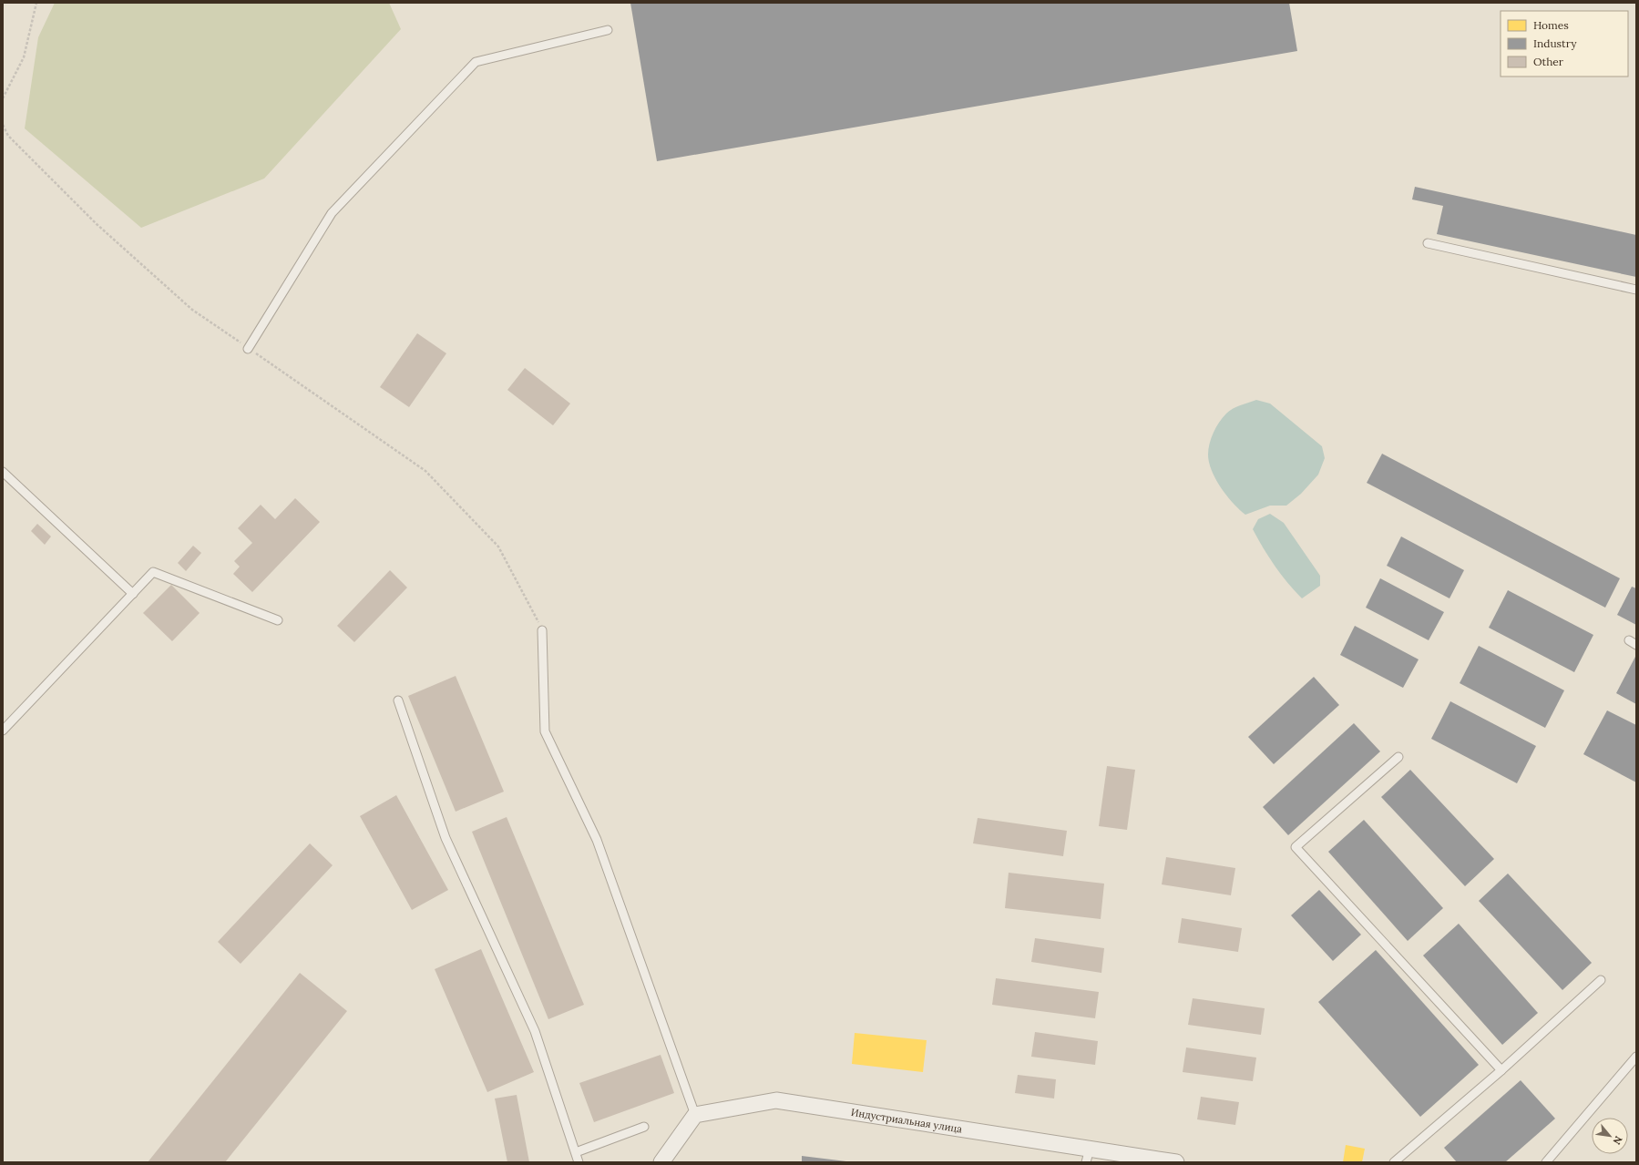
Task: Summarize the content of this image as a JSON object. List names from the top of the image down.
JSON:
{
  "streets": {
    "street": ["Индустриальная улица"]
  },
  "legend": ["Homes", "Industry", "Other"],
  "north": "bottom right"
}
